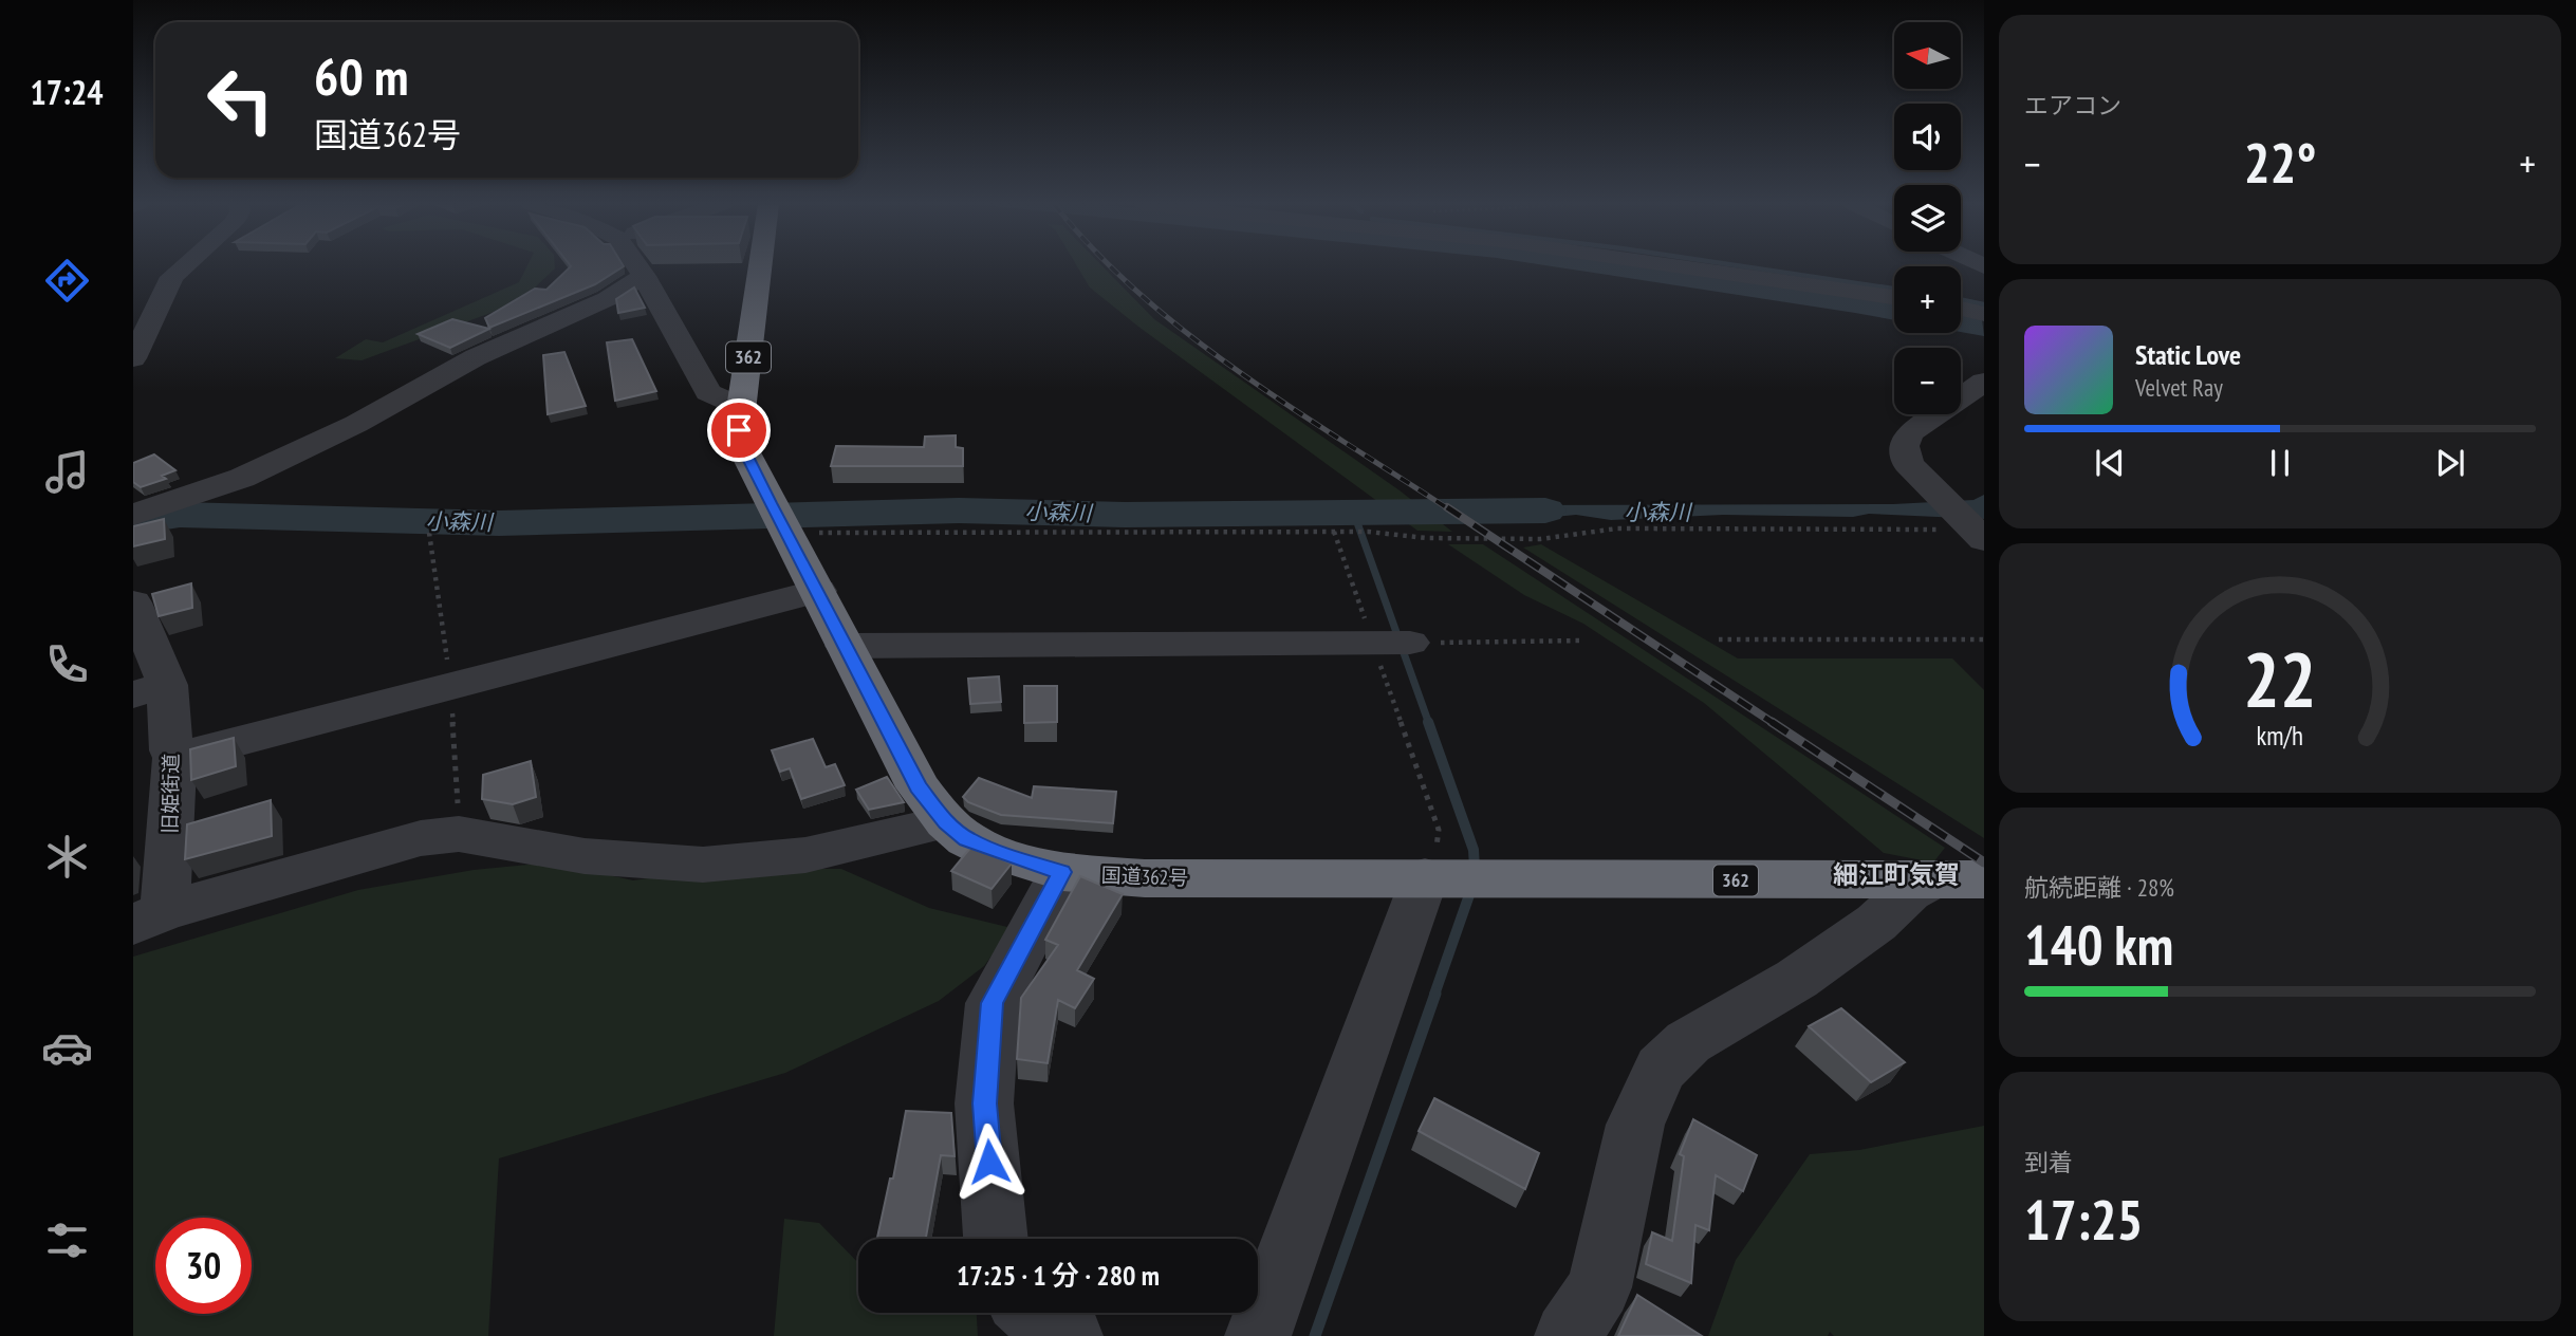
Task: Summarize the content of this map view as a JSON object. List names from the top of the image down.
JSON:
{
  "streets": {
    "highway": ["362", "国道362号"],
    "street": ["旧姫街道"]
  },
  "districts": ["細江町気賀"],
  "water": ["小森川"],
  "north": "left",
  "page": {
    "tabs": "17:24",
    "tile": [
      "エアコン",
      ["航続距離 · 28%", "140 km"],
      ["到着", "17:25"]
    ],
    "map_buttons": ["+", "−"],
    "turn": ["60 m", "国道362号"],
    "heat": ["−", "22°", "+"],
    "song": ["Static Love", "Velvet Ray"],
    "limit": "30",
    "trip": "17:25 · 1 分 · 280 m",
    "gauge": ["22", "km/h"]
  }
}
